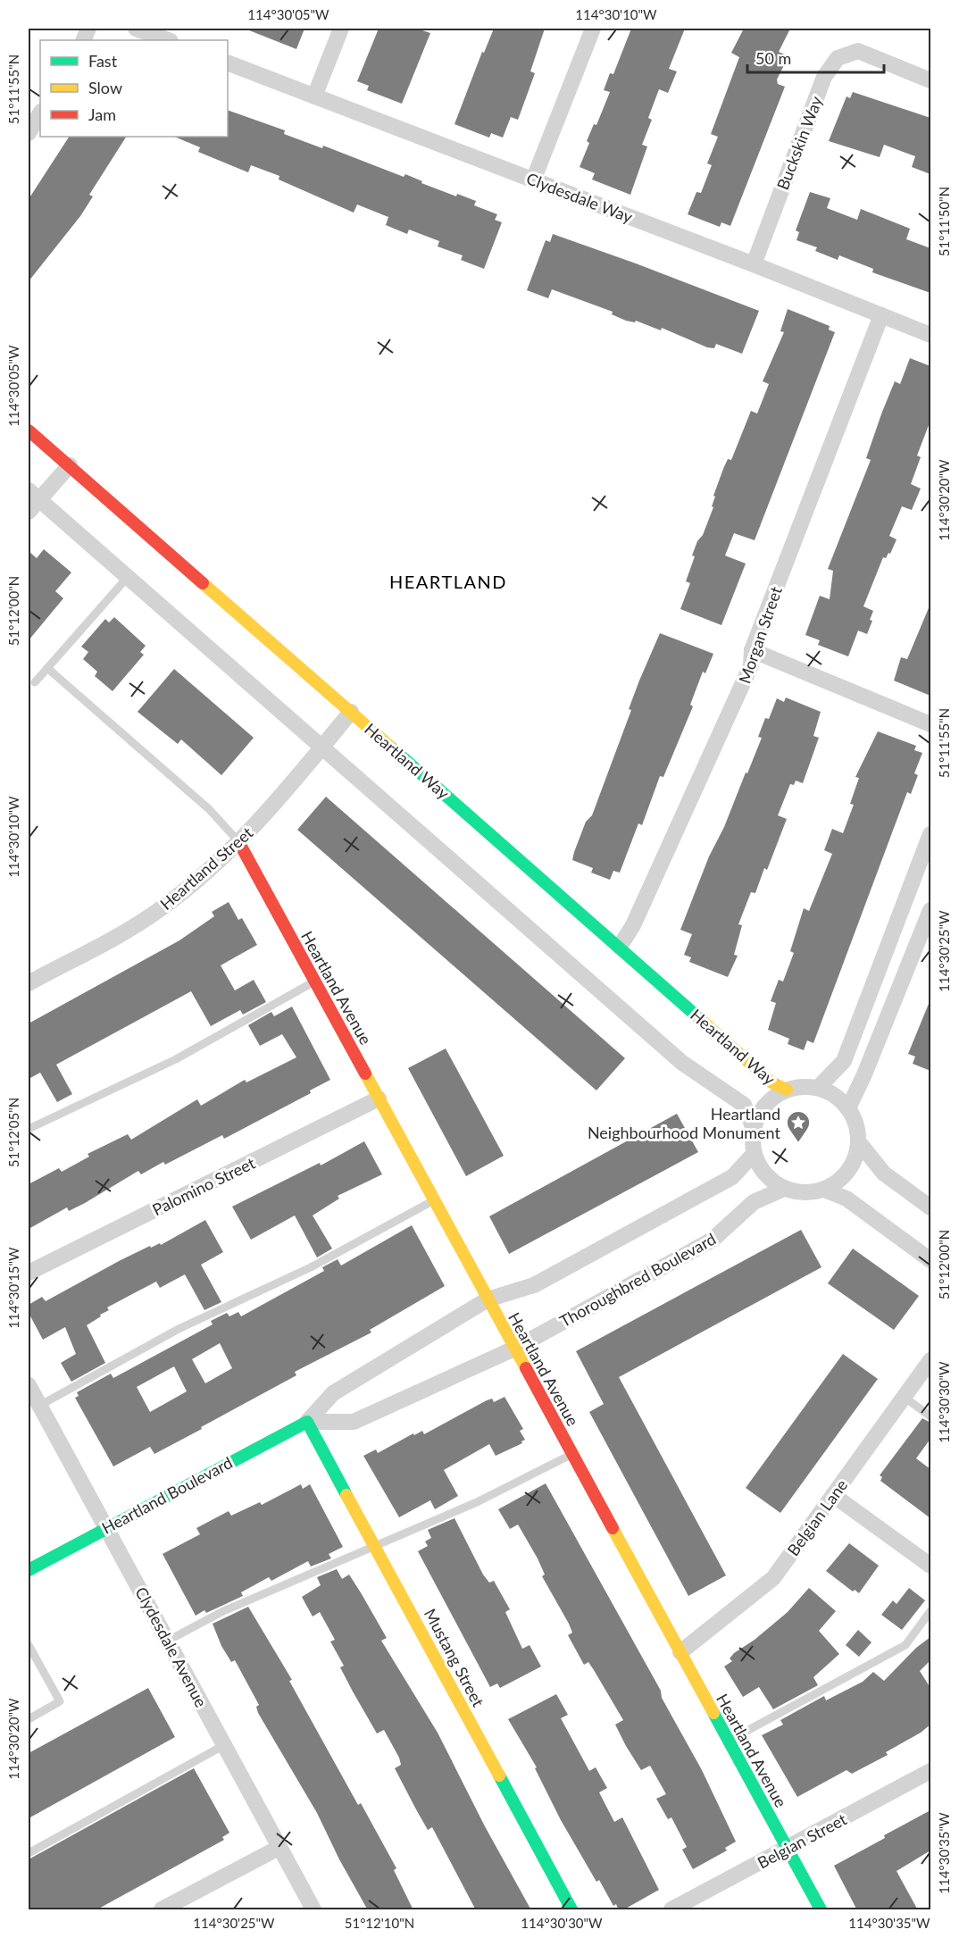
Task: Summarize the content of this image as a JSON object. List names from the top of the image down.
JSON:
{
  "streets": {
    "street": [
      "Buckskin Way",
      "Clydesdale Way",
      "Morgan Street",
      "Heartland Way",
      "Heartland Street",
      "Heartland Avenue",
      "Palomino Street",
      "Thoroughbred Boulevard",
      "Heartland Boulevard",
      "Belgian Lane",
      "Clydesdale Avenue",
      "Mustang Street",
      "Belgian Street"
    ]
  },
  "crossings": [
    ["Buckskin Way", "Clydesdale Way"],
    ["Clydesdale Way", "Morgan Street"],
    ["Morgan Street", "Heartland Way"],
    ["Heartland Way", "Heartland Street"],
    ["Heartland Way", "Thoroughbred Boulevard"],
    ["Heartland Street", "Heartland Avenue"],
    ["Heartland Avenue", "Palomino Street"],
    ["Heartland Avenue", "Thoroughbred Boulevard"],
    ["Heartland Avenue", "Heartland Boulevard"],
    ["Heartland Avenue", "Belgian Lane"],
    ["Heartland Avenue", "Belgian Street"],
    ["Thoroughbred Boulevard", "Heartland Boulevard"],
    ["Heartland Boulevard", "Clydesdale Avenue"],
    ["Heartland Boulevard", "Mustang Street"]
  ],
  "districts": ["HEARTLAND"],
  "places": {
    "place": ["Heartland Neighbourhood Monument"]
  },
  "legend": ["Fast", "Slow", "Jam"],
  "scale_bar": "50 m",
  "coordinates": [
    "114°30'05\"W",
    "114°30'10\"W",
    "51°11'55\"N",
    "51°11'50\"N",
    "114°30'20\"W",
    "51°12'00\"N",
    "114°30'25\"W",
    "51°12'05\"N",
    "114°30'15\"W",
    "114°30'30\"W",
    "114°30'35\"W",
    "51°12'10\"N"
  ]
}
